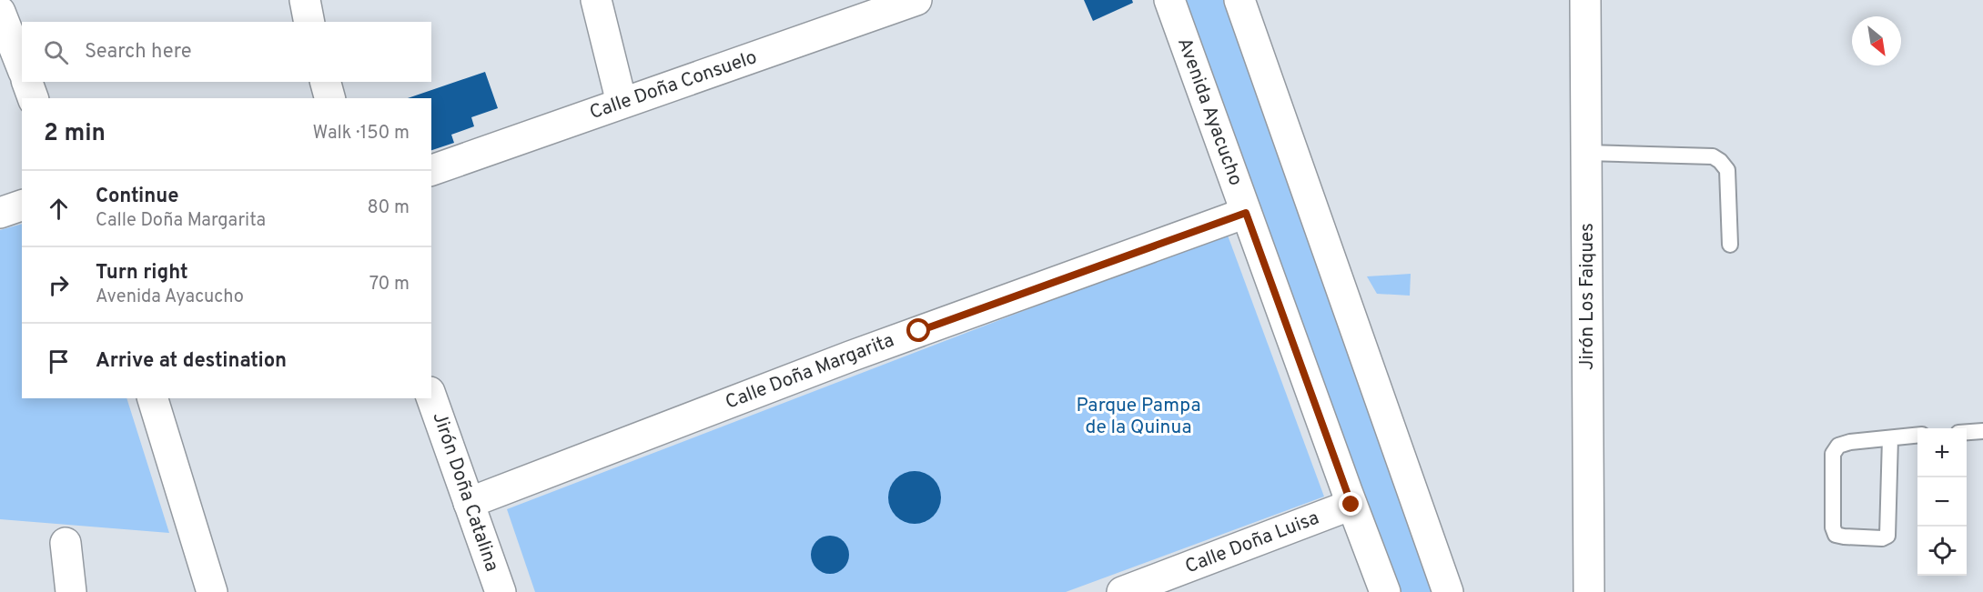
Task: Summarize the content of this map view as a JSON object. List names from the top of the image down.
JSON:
{
  "streets": {
    "street": [
      "Calle Doña Consuelo",
      "Avenida Ayacucho",
      "Jirón Los Faiques",
      "Calle Doña Margarita",
      "Jirón Doña Catalina",
      "Calle Doña Luisa"
    ]
  },
  "crossings": [
    ["Avenida Ayacucho", "Calle Doña Margarita"],
    ["Avenida Ayacucho", "Calle Doña Luisa"],
    ["Calle Doña Margarita", "Jirón Doña Catalina"]
  ],
  "parks": ["Parque Pampa de la Quinua"],
  "north": "bottom right",
  "page": {
    "search": "Search here",
    "heading": ["2 min", "Walk · 150 m"],
    "list": [
      ["Continue", "Calle Doña Margarita", "80 m"],
      ["Turn right", "Avenida Ayacucho", "70 m"],
      "Arrive at destination"
    ],
    "map_buttons": ["+", "−"]
  }
}
